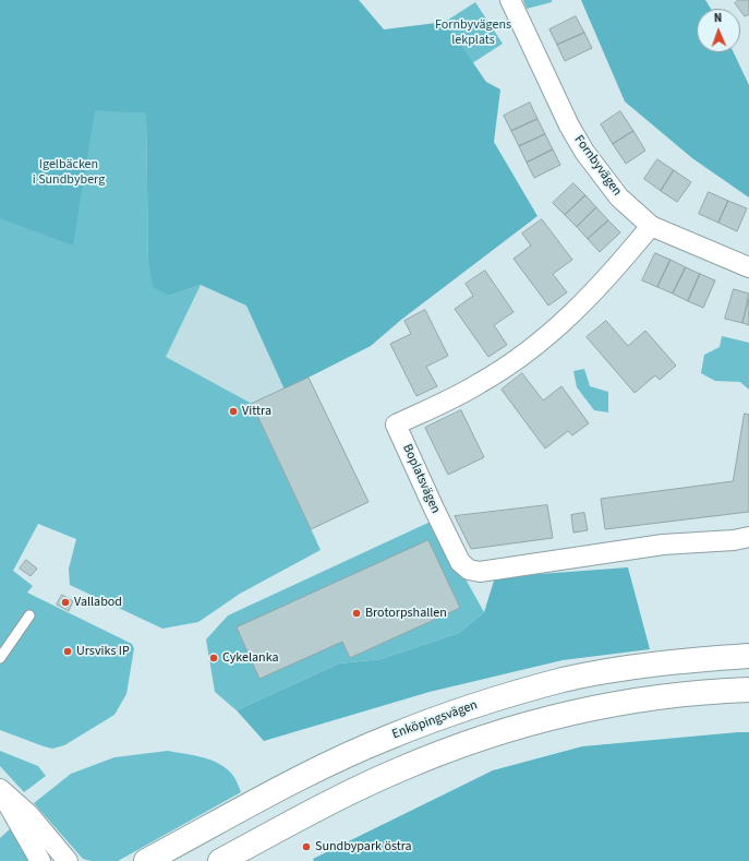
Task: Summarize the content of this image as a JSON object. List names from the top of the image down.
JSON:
{
  "streets": {
    "main road": ["Enköpingsvägen"],
    "street": ["Fornbyvägen", "Boplatsvägen"]
  },
  "crossings": [
    ["Fornbyvägen", "Boplatsvägen"]
  ],
  "parks": ["Fornbyvägens lekplats", "Igelbäcken i Sundbyberg"],
  "places": [
    "Vittra",
    "Vallabod",
    "Brotorpshallen",
    "Ursviks IP",
    "Cykelanka",
    "Sundbypark östra"
  ],
  "north": "top"
}
